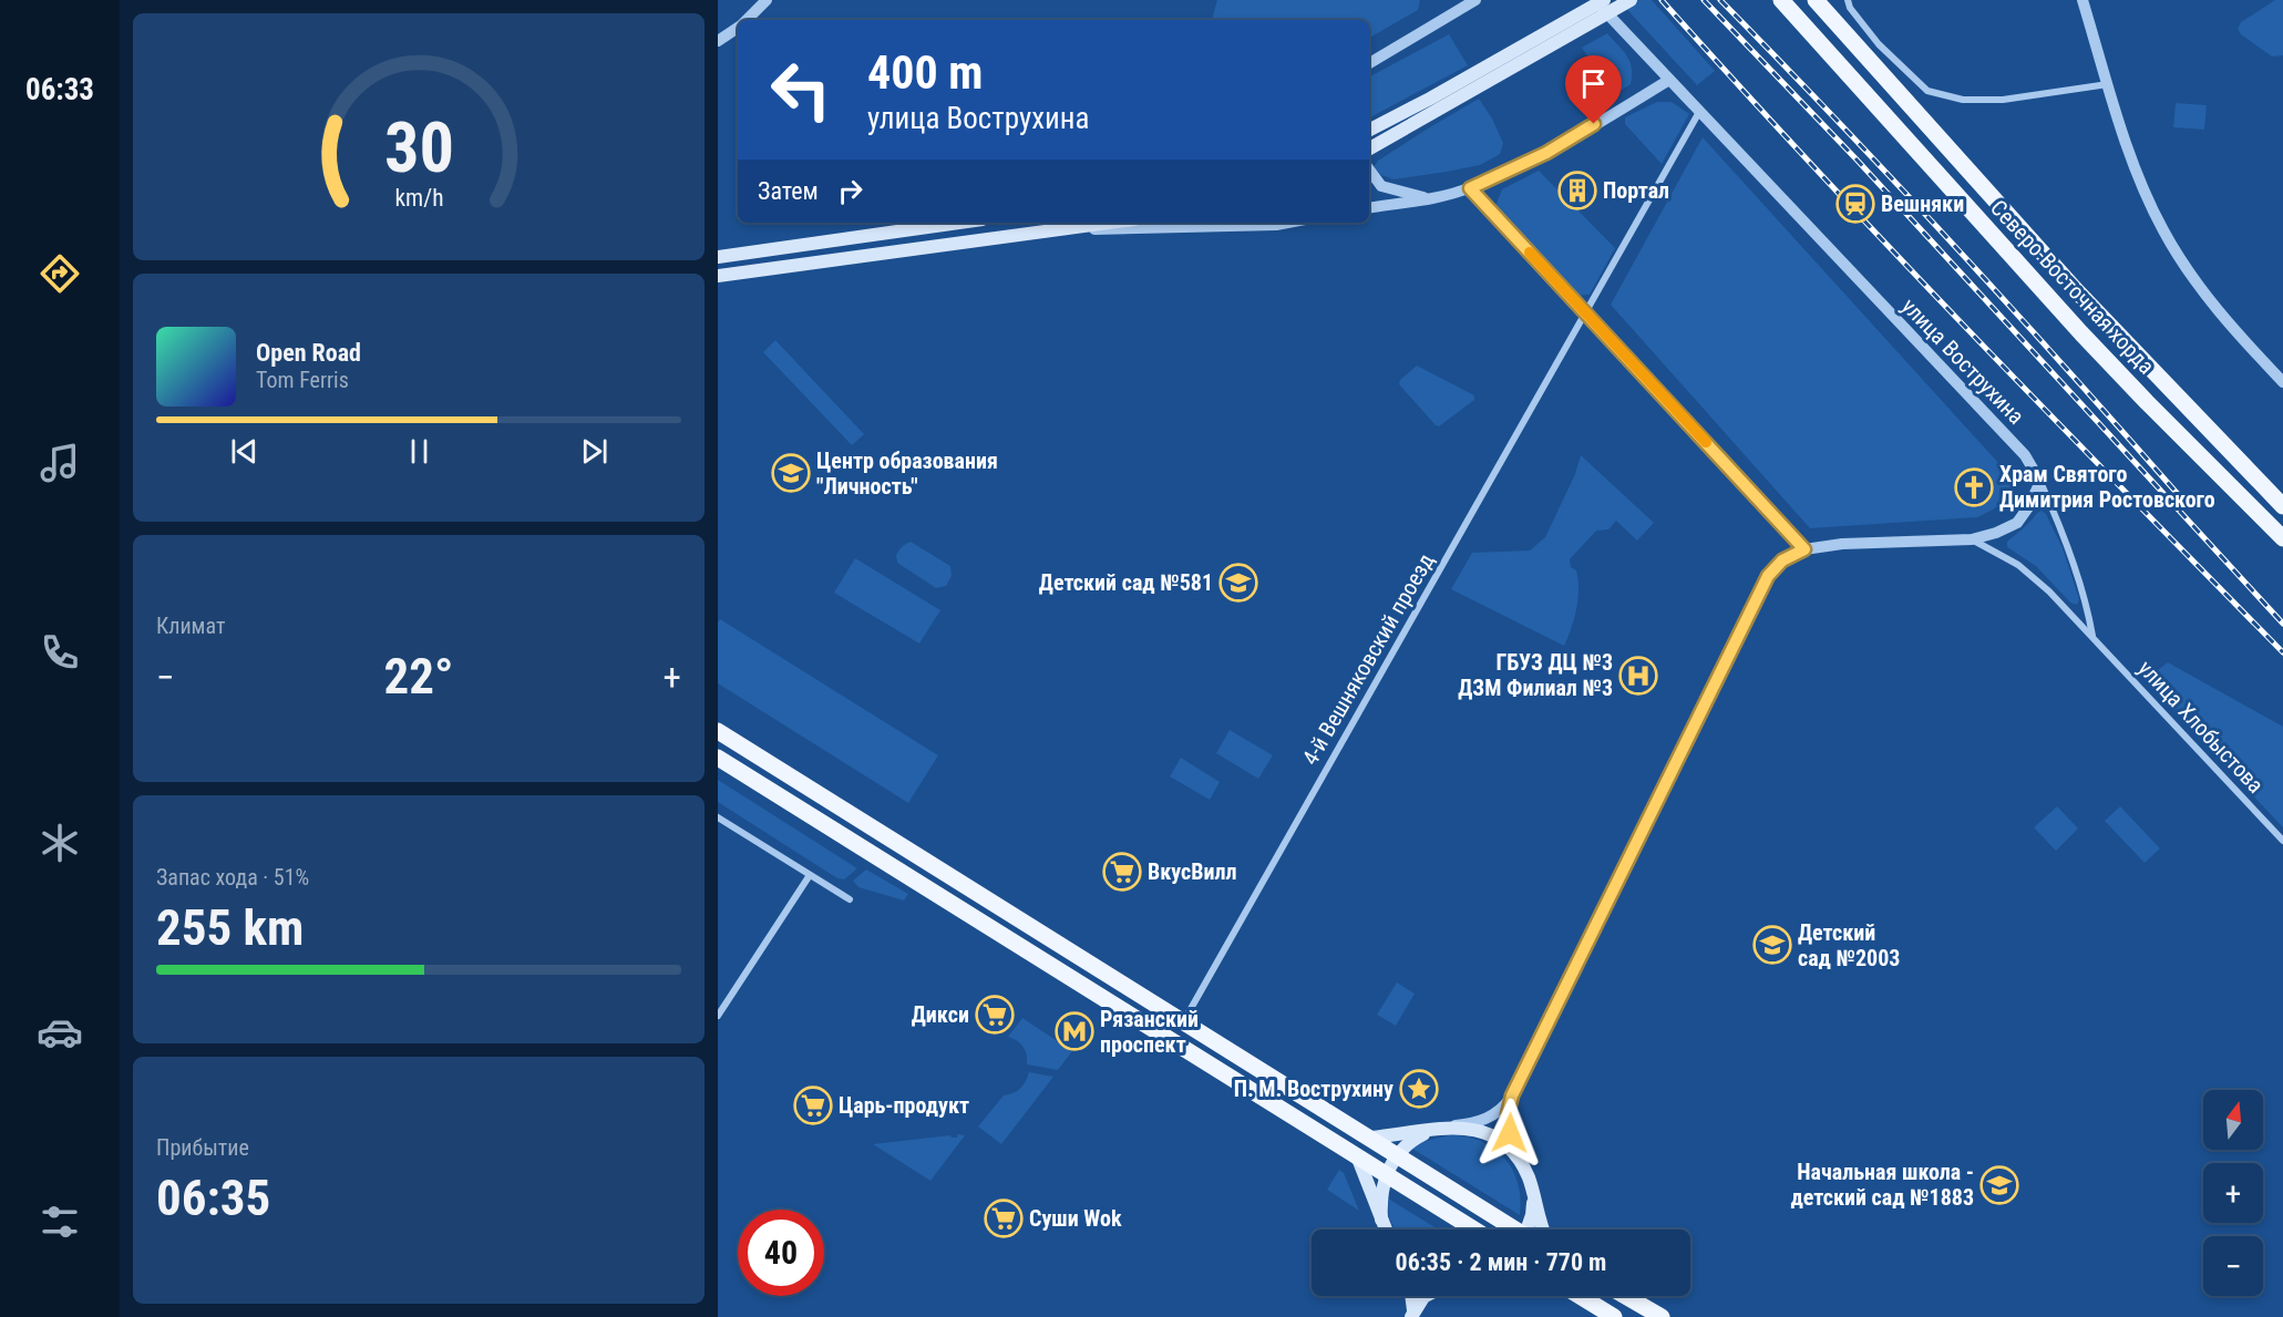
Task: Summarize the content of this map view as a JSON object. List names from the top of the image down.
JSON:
{
  "streets": {
    "main road": ["Северо-Восточная хорда"],
    "street": ["улица Вострухина", "4-й Вешняковский проезд", "улица Хлобыстова"]
  },
  "crossings": [
    ["улица Вострухина", "4-й Вешняковский проезд"],
    ["улица Вострухина", "улица Хлобыстова"]
  ],
  "places": {
    "building": ["Портал"],
    "station": ["Вешняки"],
    "school or university": [
      "Центр образования \"Личность\"",
      "Детский сад №581",
      "Детский сад №2003",
      "Начальная школа - детский сад №1883"
    ],
    "church": ["Храм Святого Димитрия Ростовского"],
    "hospital": ["ГБУЗ ДЦ №3 ДЗМ Филиал №3"],
    "supermarket": [
      "ВкусВилл",
      "Дикси",
      "Царь-продукт",
      "Суши Wok"
    ],
    "metro station": ["Рязанский проспект"],
    "place": ["П. М. Вострухину"]
  },
  "north": "top",
  "page": {
    "tabs": "06:33",
    "turn": ["400 m", "улица Вострухина"],
    "then": "Затем",
    "song": ["Open Road", "Tom Ferris"],
    "tile": [
      "Климат",
      ["Запас хода · 51%", "255 km"],
      ["Прибытие", "06:35"]
    ],
    "heat": ["−", "22°", "+"],
    "map_buttons": ["+", "−"],
    "limit": "40",
    "trip": "06:35 · 2 мин · 770 m",
    "gauge": ["30", "km/h"]
  }
}
